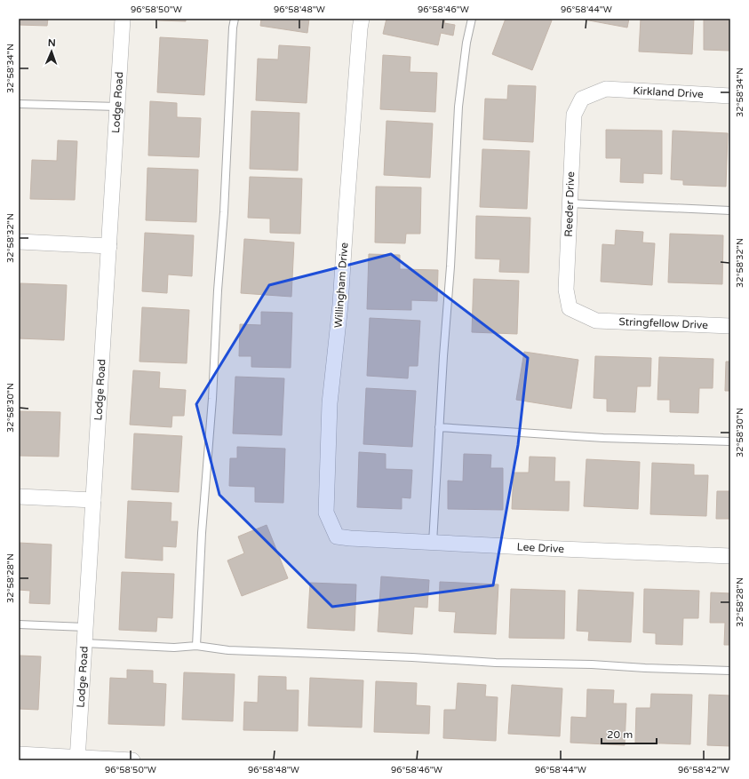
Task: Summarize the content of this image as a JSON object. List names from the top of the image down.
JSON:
{
  "streets": {
    "street": [
      "Kirkland Drive",
      "Lodge Road",
      "Reeder Drive",
      "Willingham Drive",
      "Stringfellow Drive",
      "Lee Drive"
    ]
  },
  "crossings": [
    ["Kirkland Drive", "Reeder Drive"],
    ["Reeder Drive", "Stringfellow Drive"],
    ["Willingham Drive", "Lee Drive"]
  ],
  "scale_bar": "20 m",
  "north": "top",
  "coordinates": [
    "96°58'50\"W",
    "96°58'48\"W",
    "96°58'46\"W",
    "96°58'44\"W",
    "32°58'34\"N",
    "32°58'32\"N",
    "32°58'30\"N",
    "32°58'28\"N",
    "96°58'42\"W"
  ]
}
